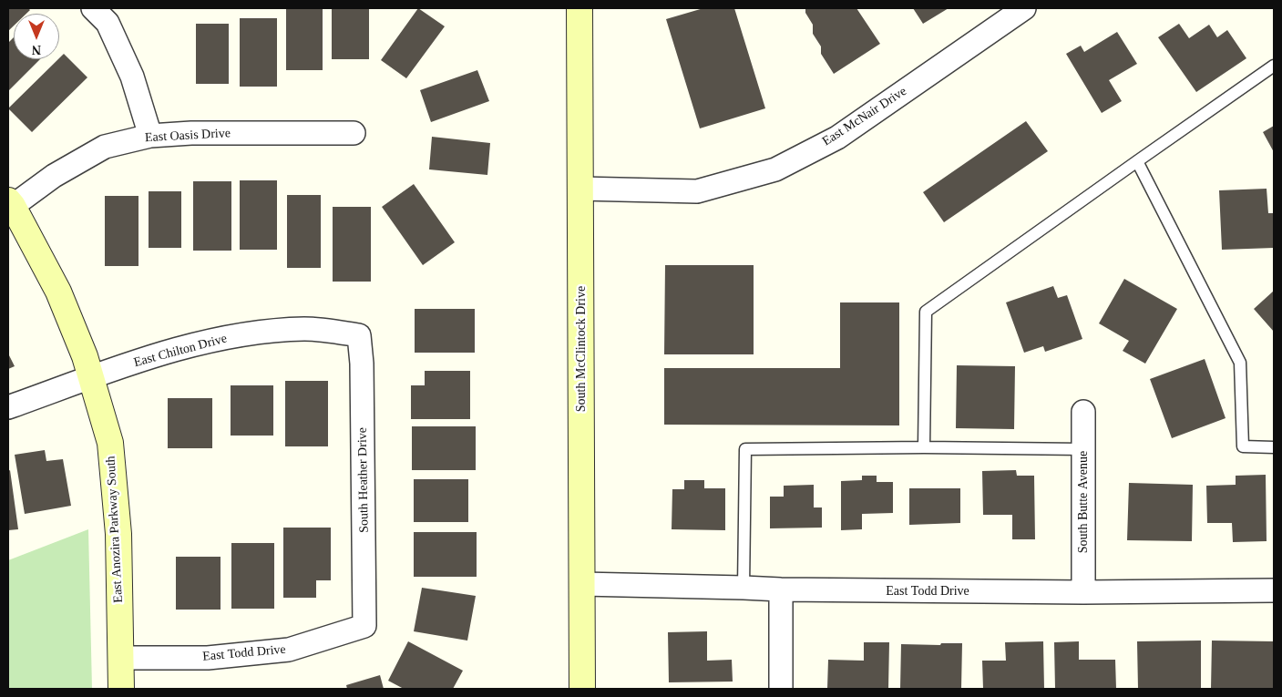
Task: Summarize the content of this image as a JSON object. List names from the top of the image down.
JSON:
{
  "streets": {
    "main road": ["South McClintock Drive", "East Anozira Parkway South"],
    "street": [
      "East McNair Drive",
      "East Oasis Drive",
      "East Chilton Drive",
      "South Heather Drive",
      "South Butte Avenue",
      "East Todd Drive"
    ]
  },
  "crossings": [
    ["East McNair Drive", "South McClintock Drive"],
    ["East Oasis Drive", "East Anozira Parkway South"],
    ["South McClintock Drive", "East Todd Drive"],
    ["East Chilton Drive", "South Heather Drive"],
    ["East Chilton Drive", "East Anozira Parkway South"],
    ["South Heather Drive", "East Todd Drive"],
    ["South Butte Avenue", "East Todd Drive"],
    ["East Anozira Parkway South", "East Todd Drive"]
  ],
  "north": "bottom"
}
